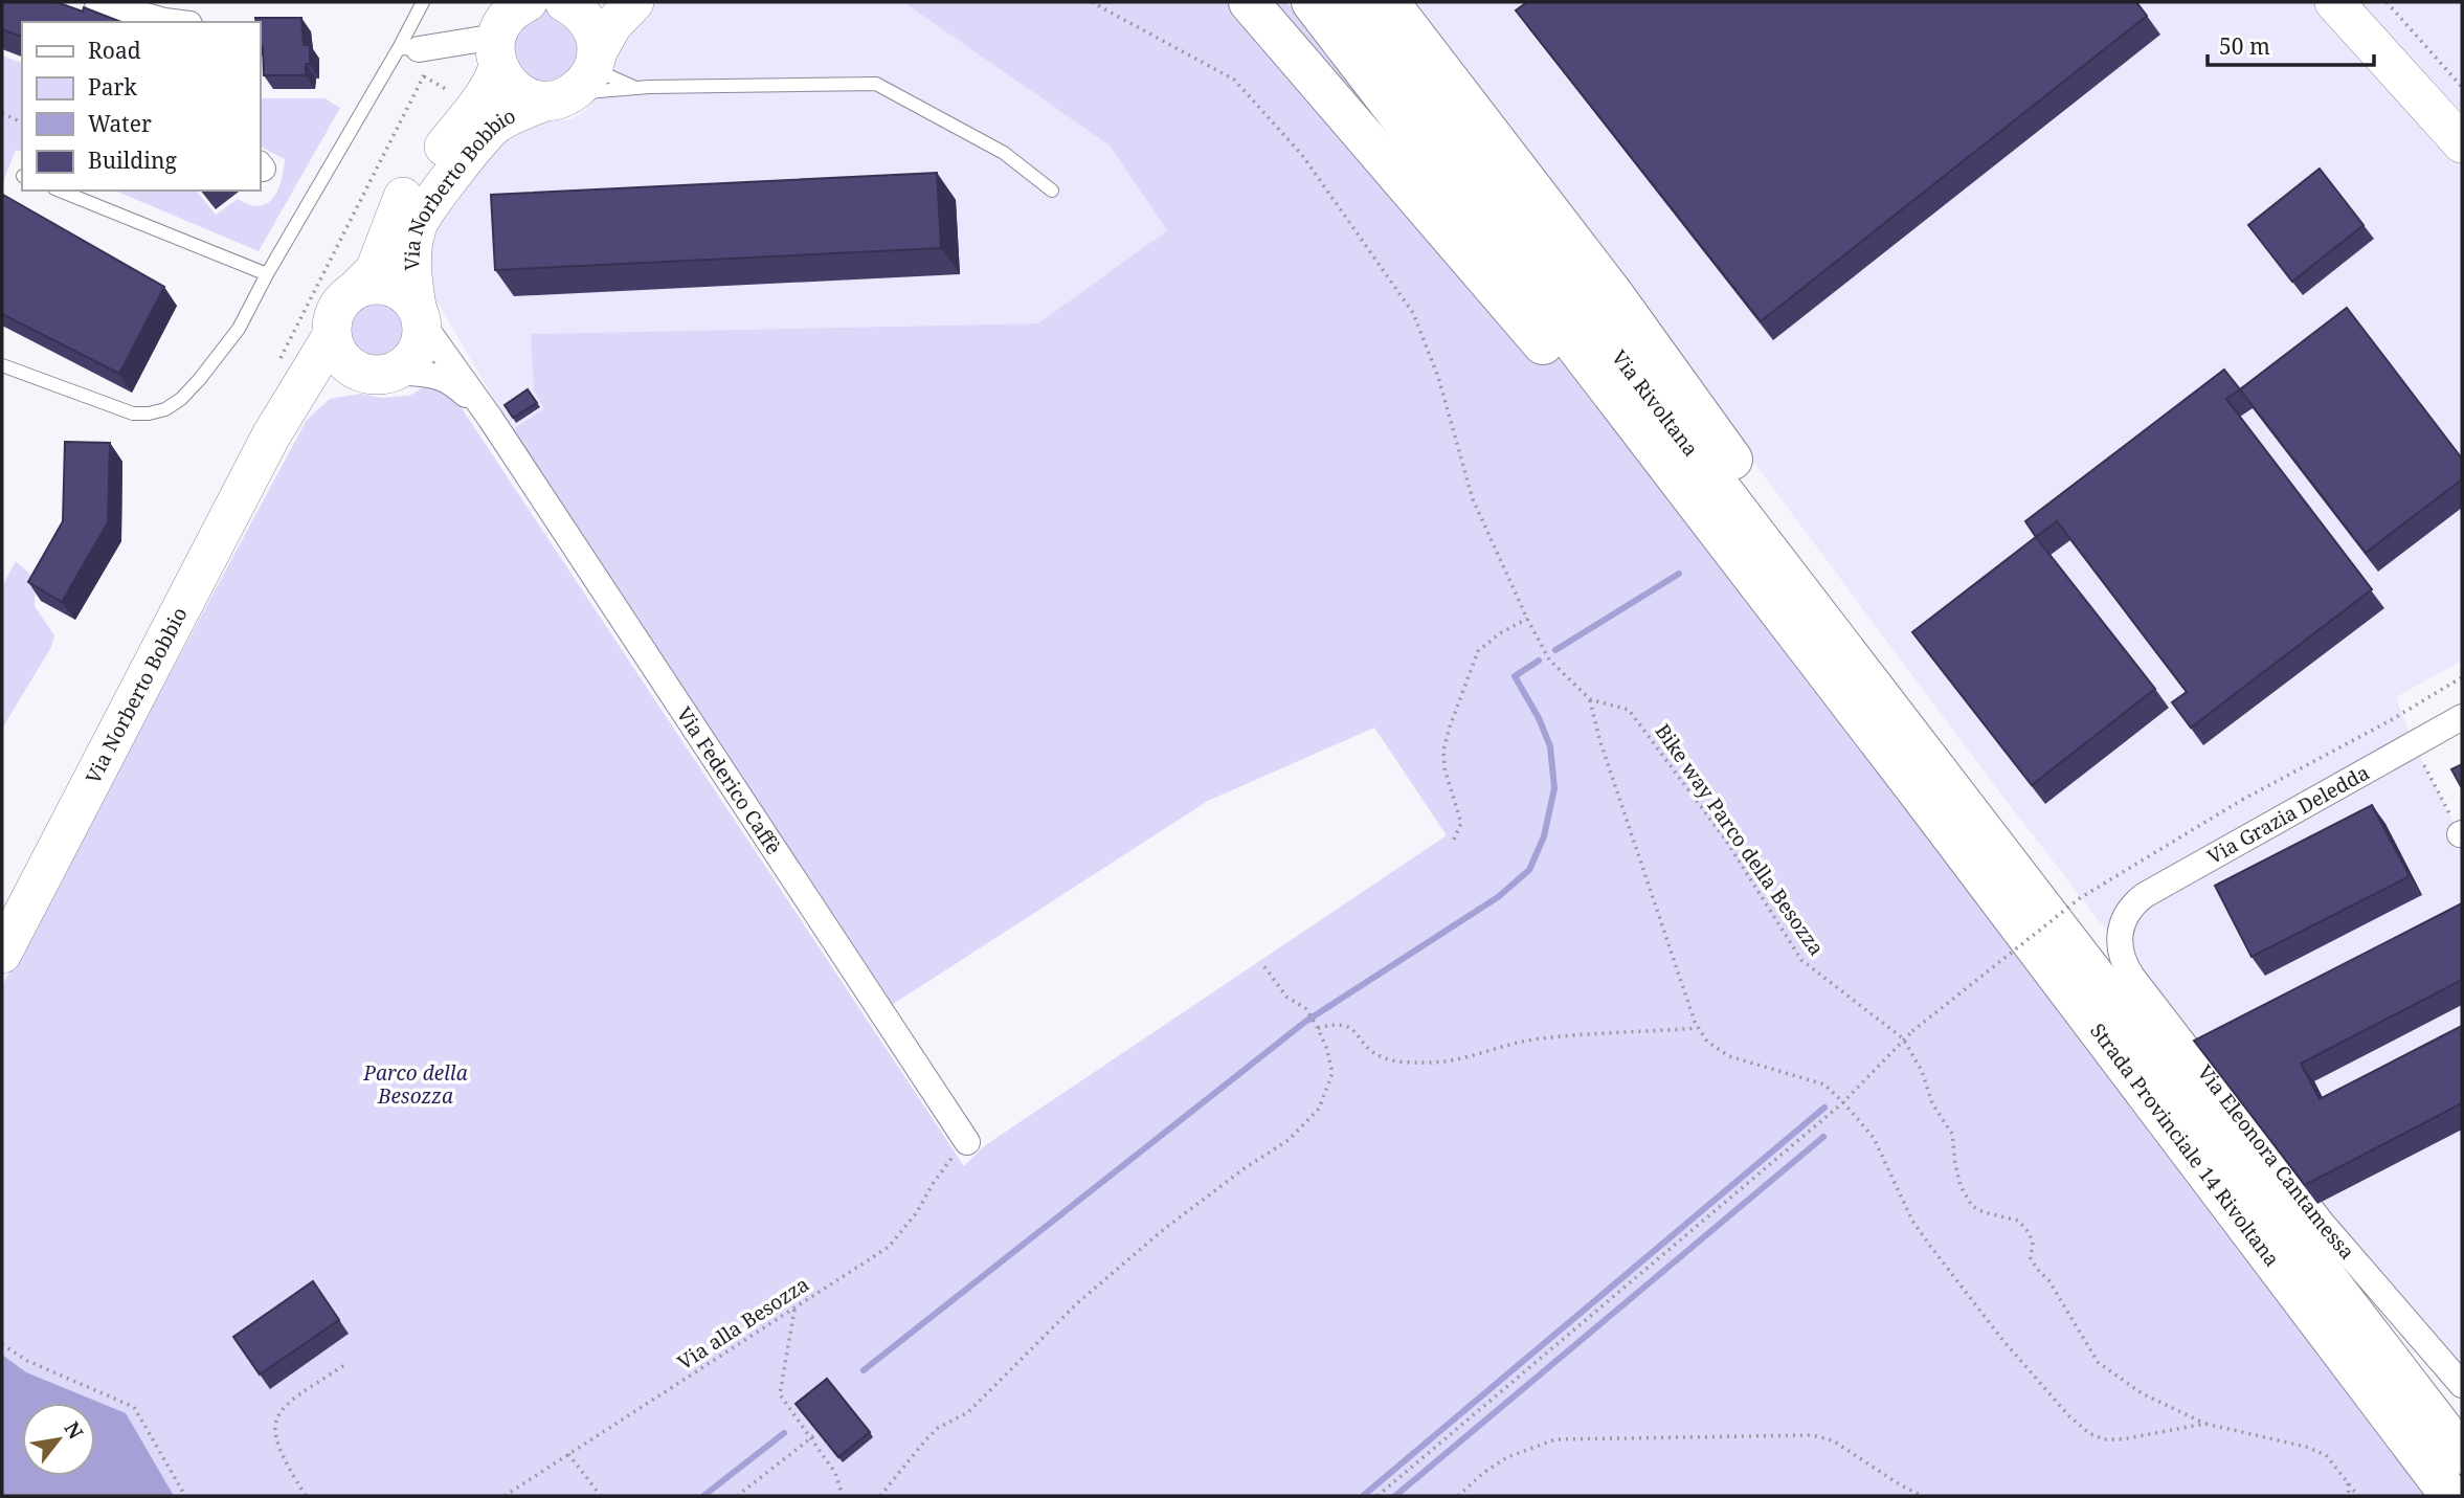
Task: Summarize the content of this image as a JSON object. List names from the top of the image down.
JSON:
{
  "streets": {
    "highway": ["Via Rivoltana", "Strada Provinciale 14 Rivoltana"],
    "street": [
      "Via Norberto Bobbio",
      "Via Federico Caffè",
      "Via Grazia Deledda",
      "Via Eleonora Cantamessa"
    ],
    "path": ["Bike way Parco della Besozza", "Via alla Besozza"]
  },
  "crossings": [
    ["Via Rivoltana", "Strada Provinciale 14 Rivoltana"],
    ["Via Federico Caffè", "Via alla Besozza"],
    ["Via Grazia Deledda", "Via Eleonora Cantamessa"]
  ],
  "parks": ["Parco della Besozza"],
  "legend": [
    "Road",
    "Park",
    "Water",
    "Building"
  ],
  "scale_bar": "50 m",
  "north": "top right"
}
